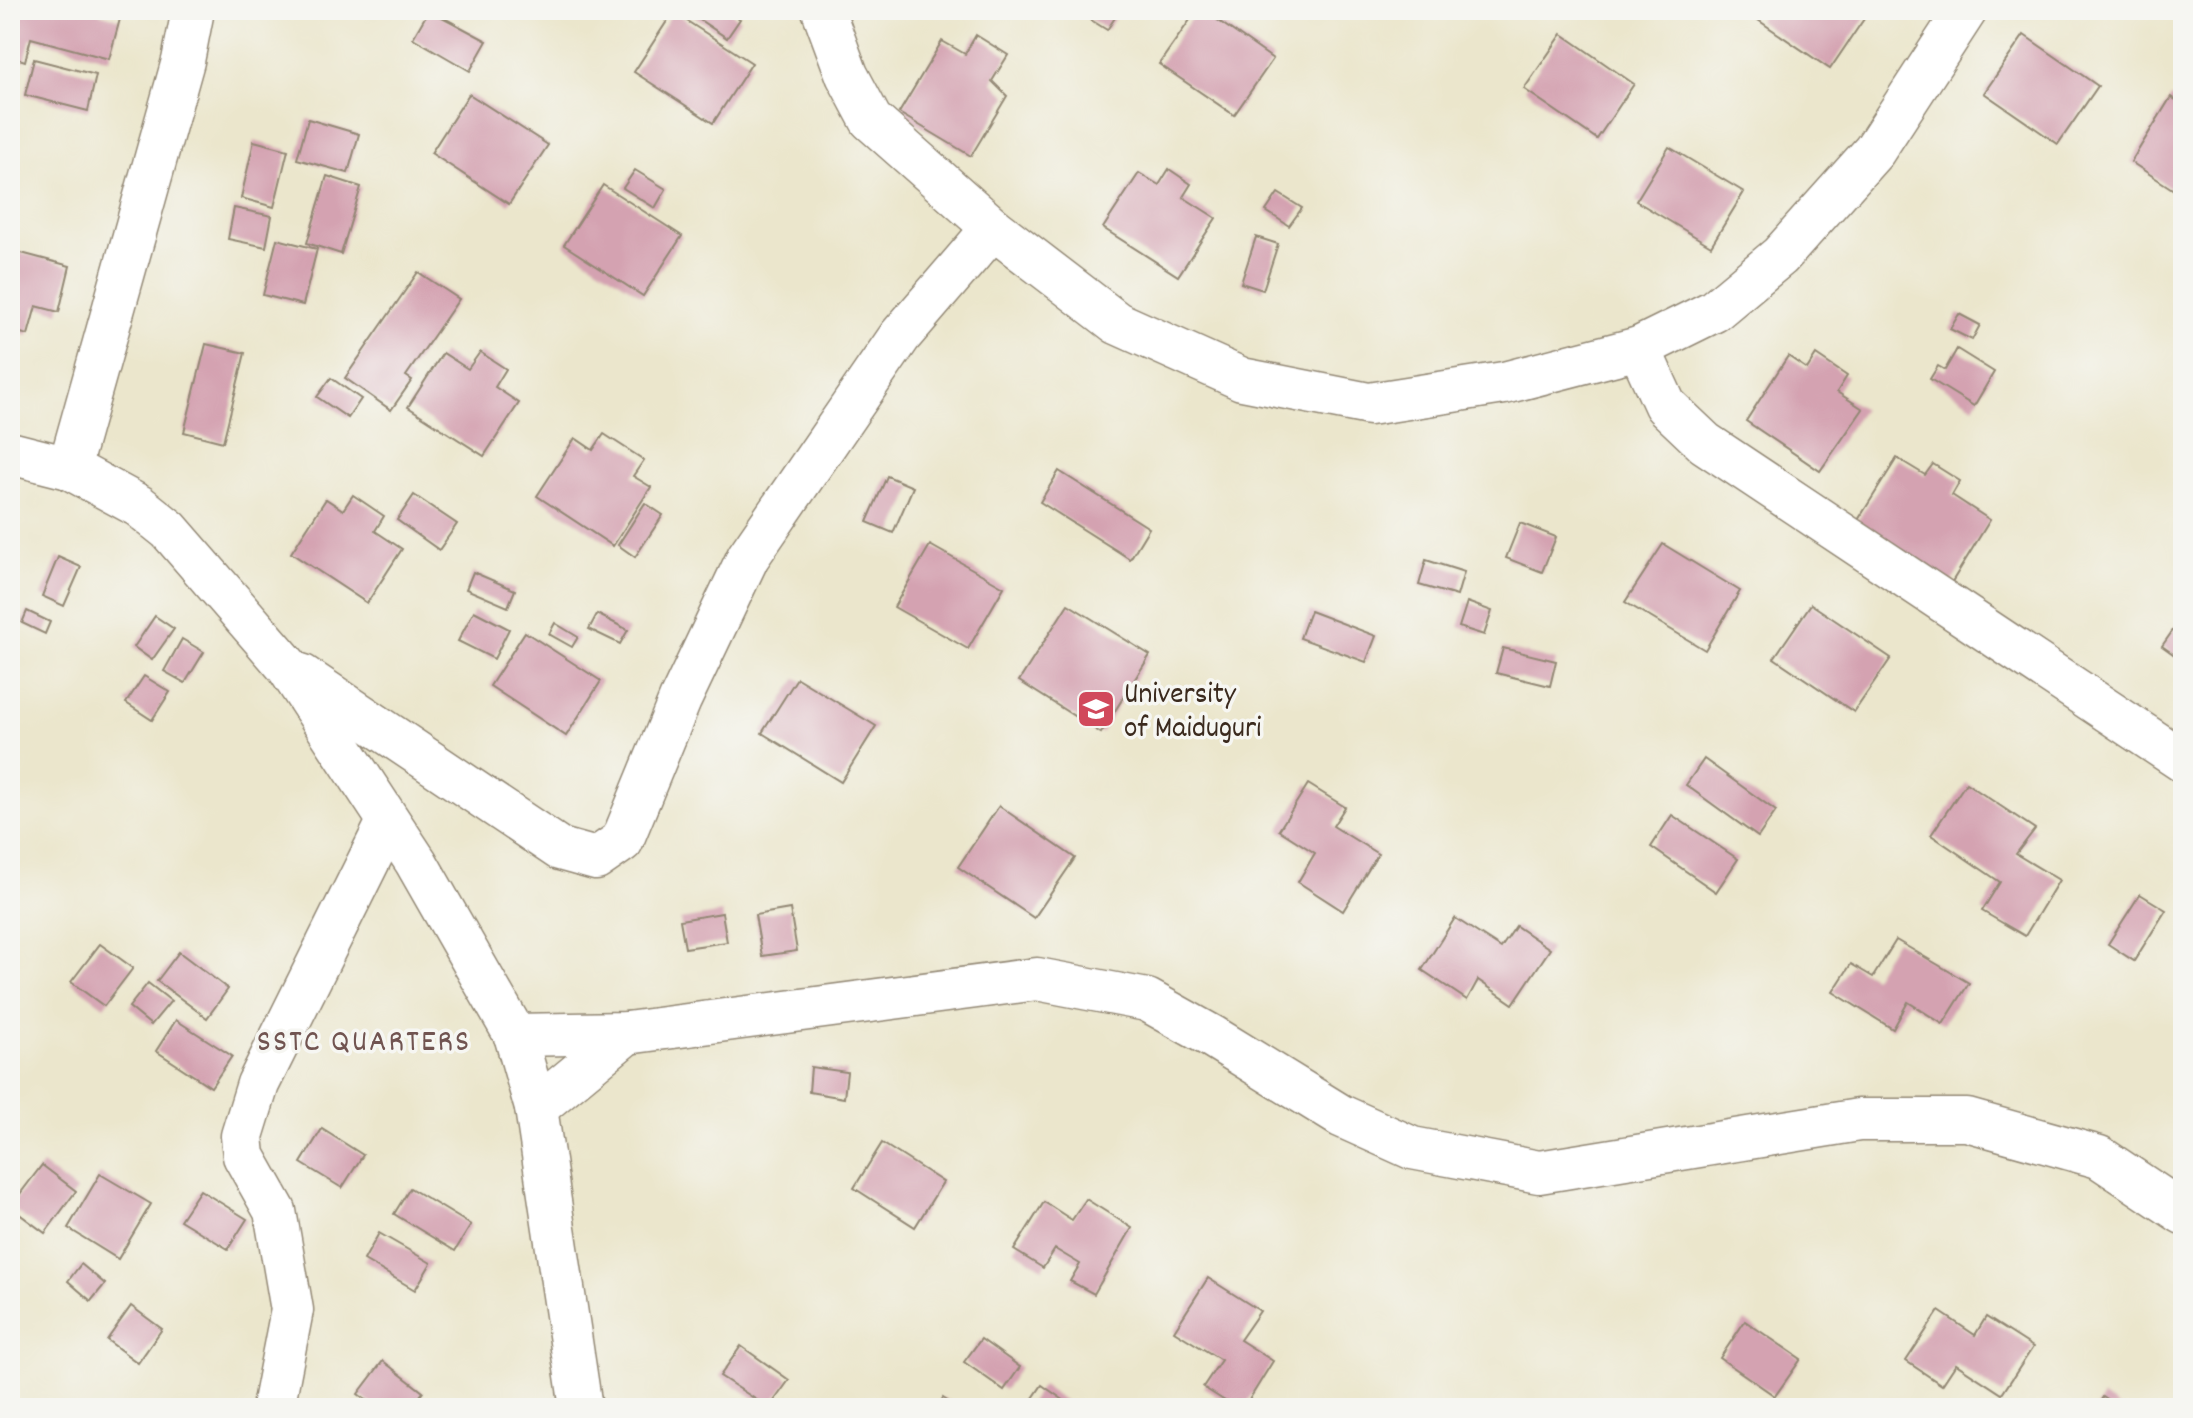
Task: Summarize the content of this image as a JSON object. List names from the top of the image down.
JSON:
{
  "districts": ["SSTC QUARTERS"],
  "places": {
    "school or university": ["University of Maiduguri"]
  }
}
